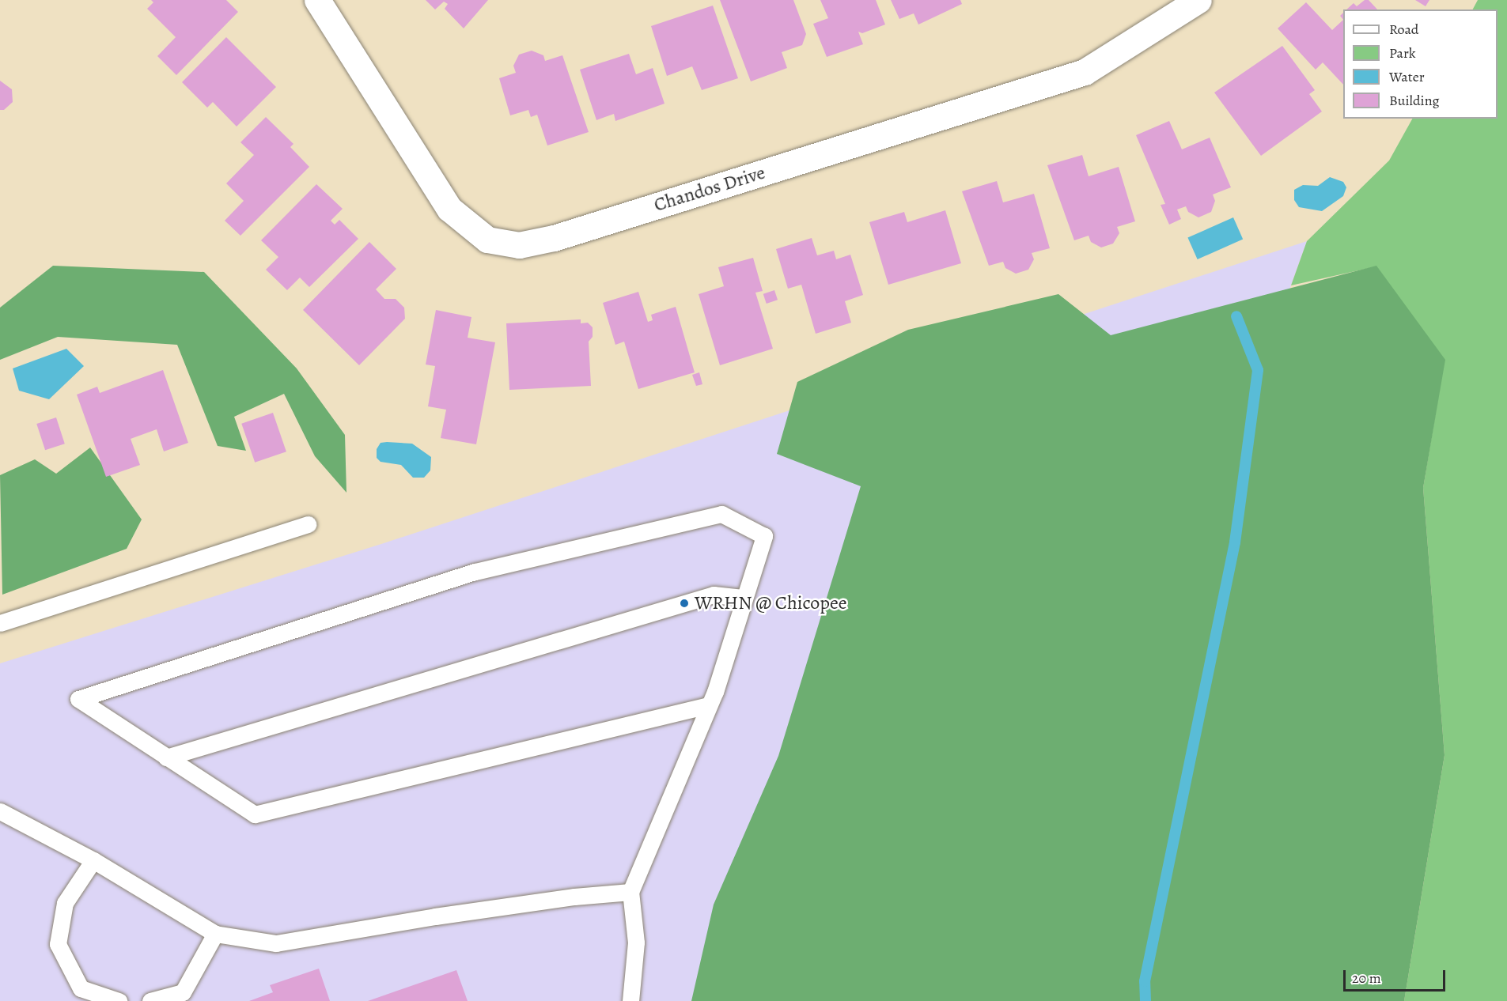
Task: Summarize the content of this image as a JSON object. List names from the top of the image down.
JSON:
{
  "streets": {
    "street": ["Chandos Drive"]
  },
  "places": ["WRHN @ Chicopee"],
  "legend": [
    "Road",
    "Park",
    "Water",
    "Building"
  ],
  "scale_bar": "20 m"
}
